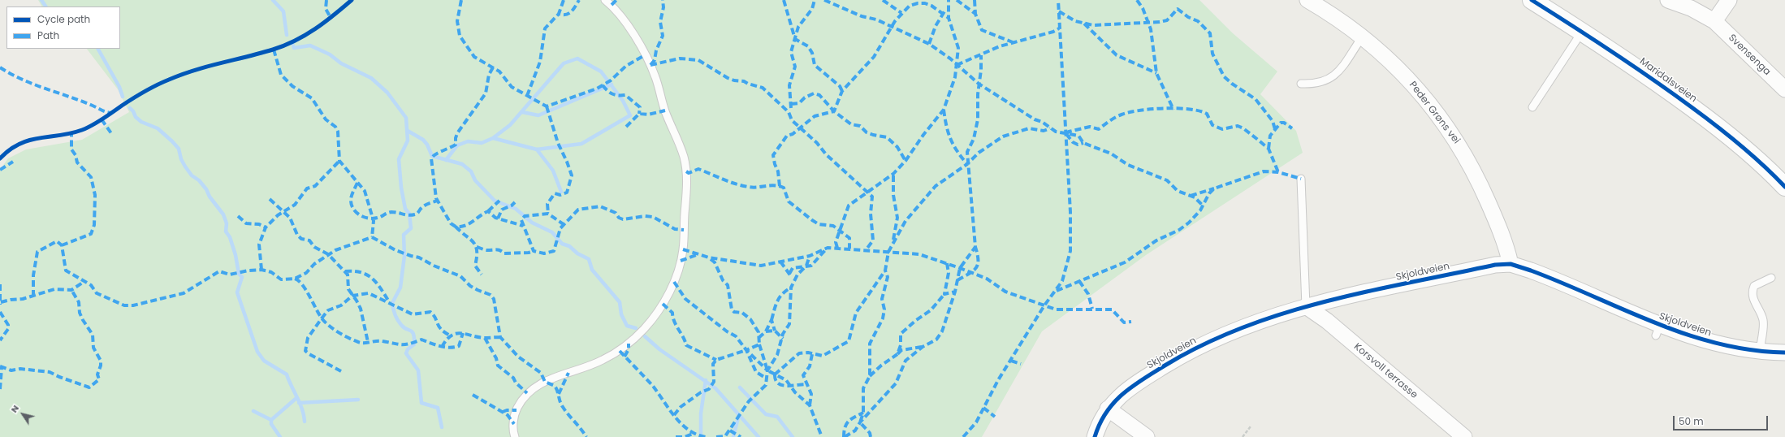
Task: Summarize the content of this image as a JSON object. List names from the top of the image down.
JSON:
{
  "streets": {
    "main road": ["Maridalsveien"],
    "street": [
      "Svensenga",
      "Peder Grøns vei",
      "Skjoldveien",
      "Korsvoll terrasse"
    ]
  },
  "crossings": [
    ["Peder Grøns vei", "Skjoldveien"],
    ["Skjoldveien", "Korsvoll terrasse"]
  ],
  "legend": ["Cycle path", "Path"],
  "scale_bar": "50 m",
  "north": "top left"
}
